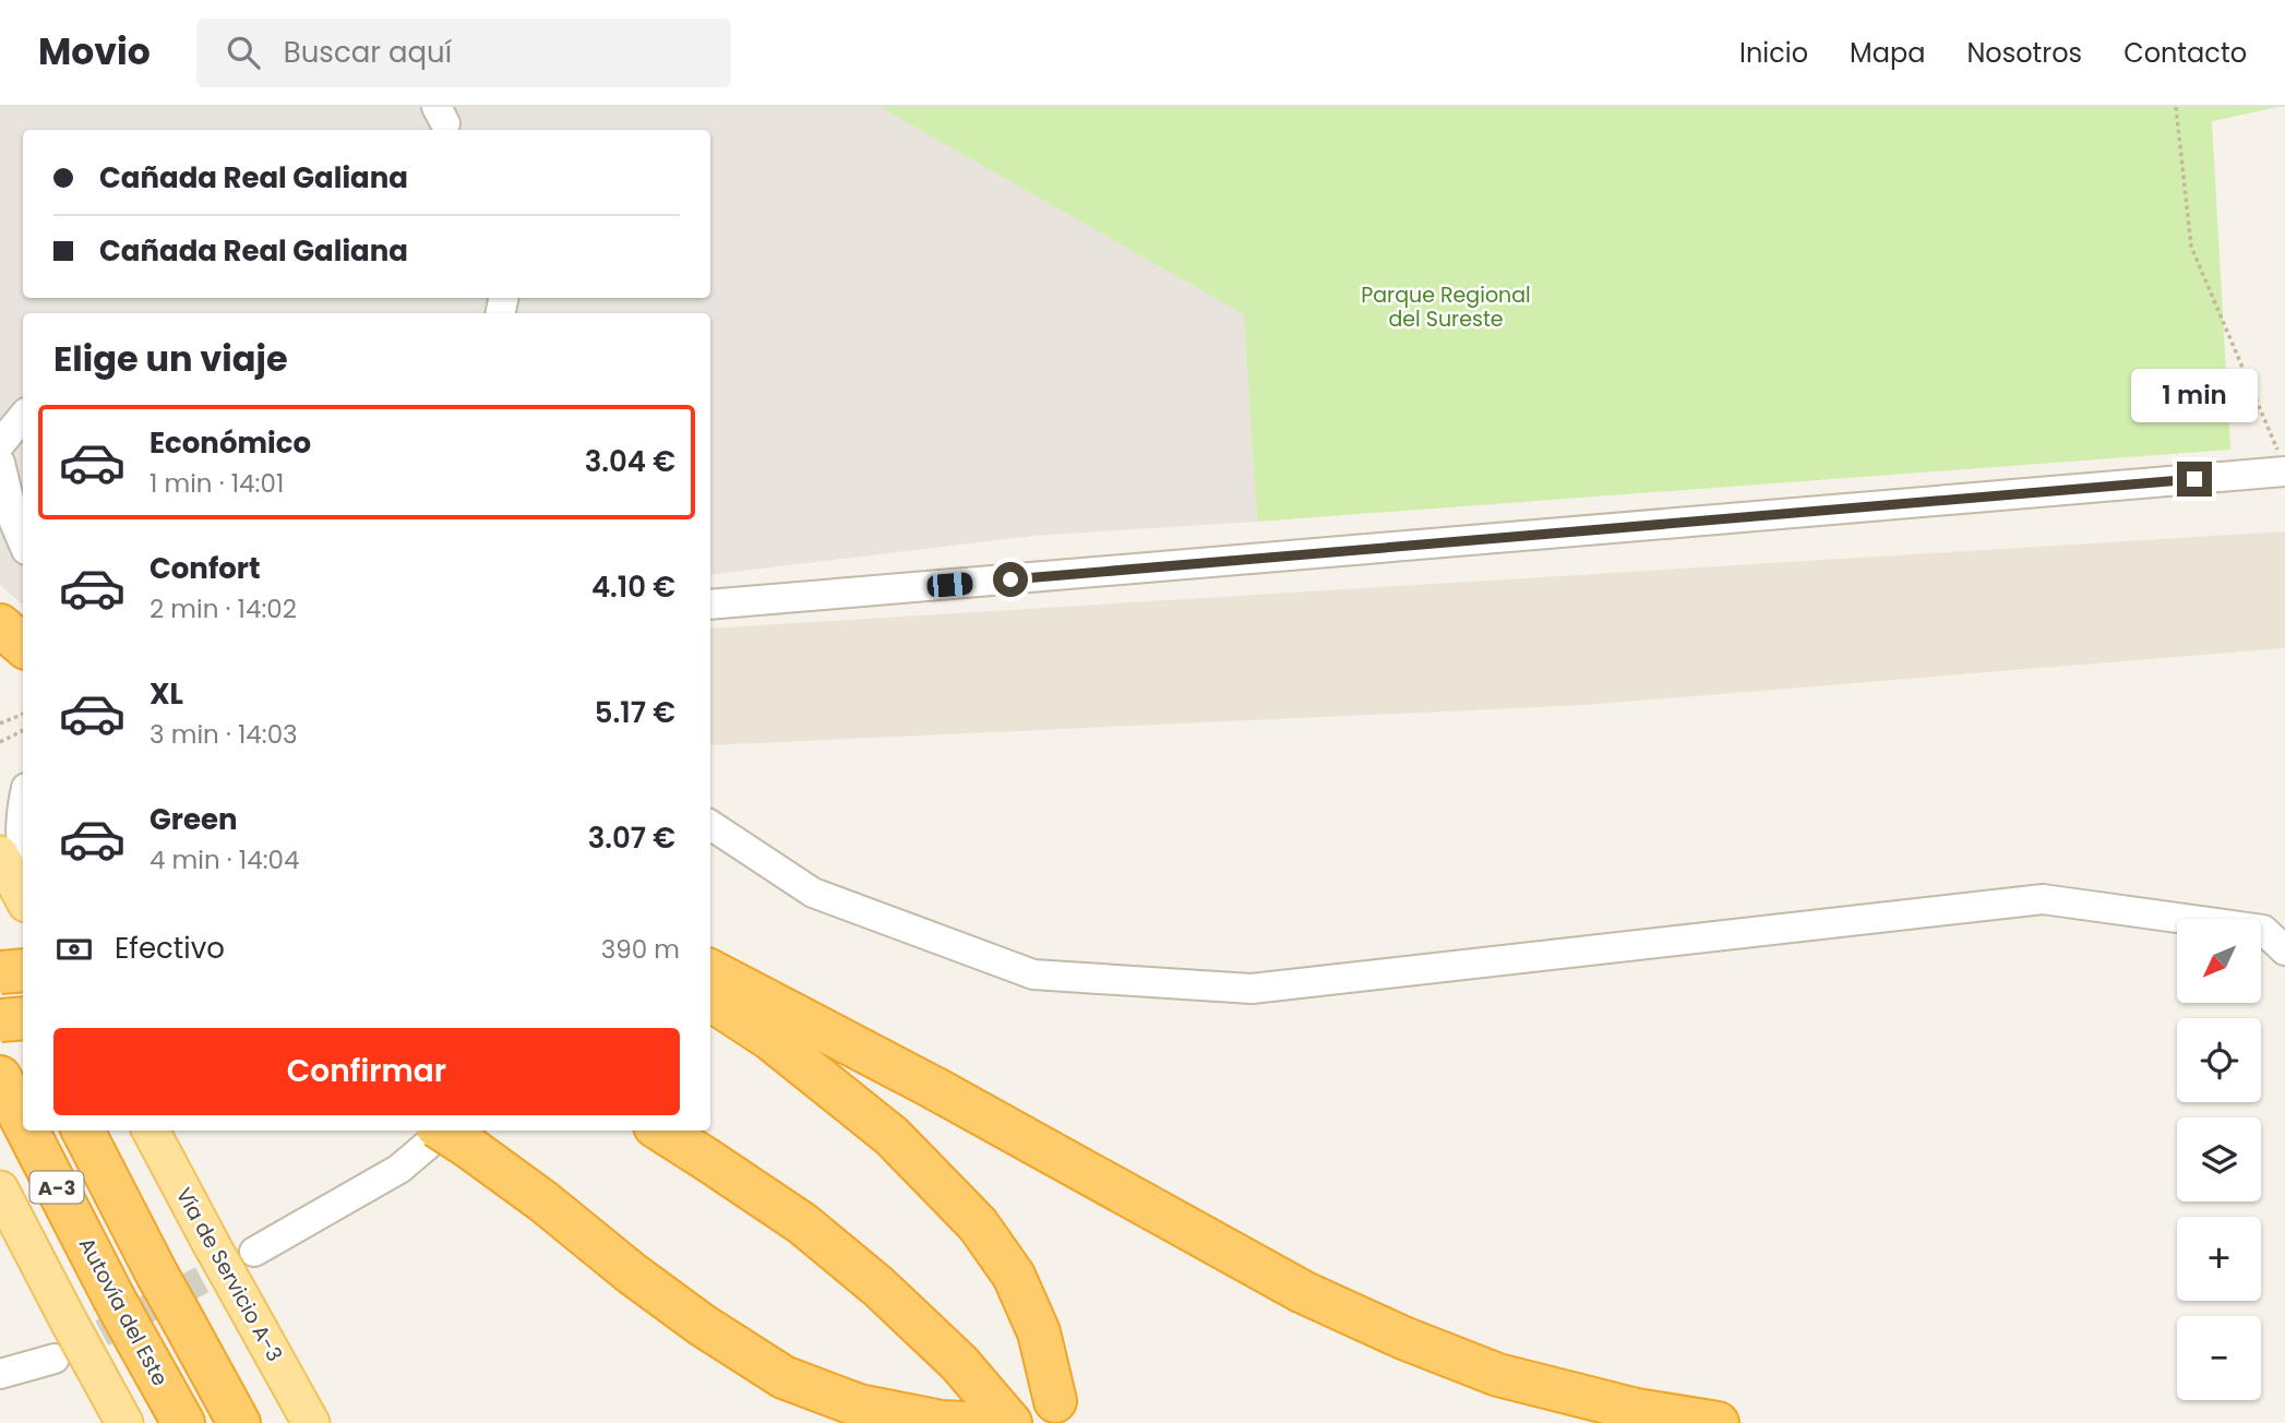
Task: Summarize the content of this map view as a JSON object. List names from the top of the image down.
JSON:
{
  "streets": {
    "highway": ["A-3", "Autovía del Este"],
    "main road": ["Vía de Servicio A-3"]
  },
  "parks": ["Parque Regional del Sureste"],
  "north": "bottom left",
  "page": {
    "header": "Movio",
    "search": "Buscar aquí",
    "nav": [
      "Inicio",
      "Mapa",
      "Nosotros",
      "Contacto"
    ],
    "banner": ["Cañada Real Galiana", "Cañada Real Galiana"],
    "heading": "Elige un viaje",
    "bubble": "1 min",
    "list": [
      {
        "name": "Económico",
        "note": "1 min · 14:01",
        "value": "3.04 €"
      },
      {
        "name": "Confort",
        "note": "2 min · 14:02",
        "value": "4.10 €"
      },
      {
        "name": "XL",
        "note": "3 min · 14:03",
        "value": "5.17 €"
      },
      {
        "name": "Green",
        "note": "4 min · 14:04",
        "value": "3.07 €"
      }
    ],
    "pay": ["Efectivo", "390 m"],
    "map_buttons": ["+", "−"],
    "buttons": "Confirmar"
  }
}
